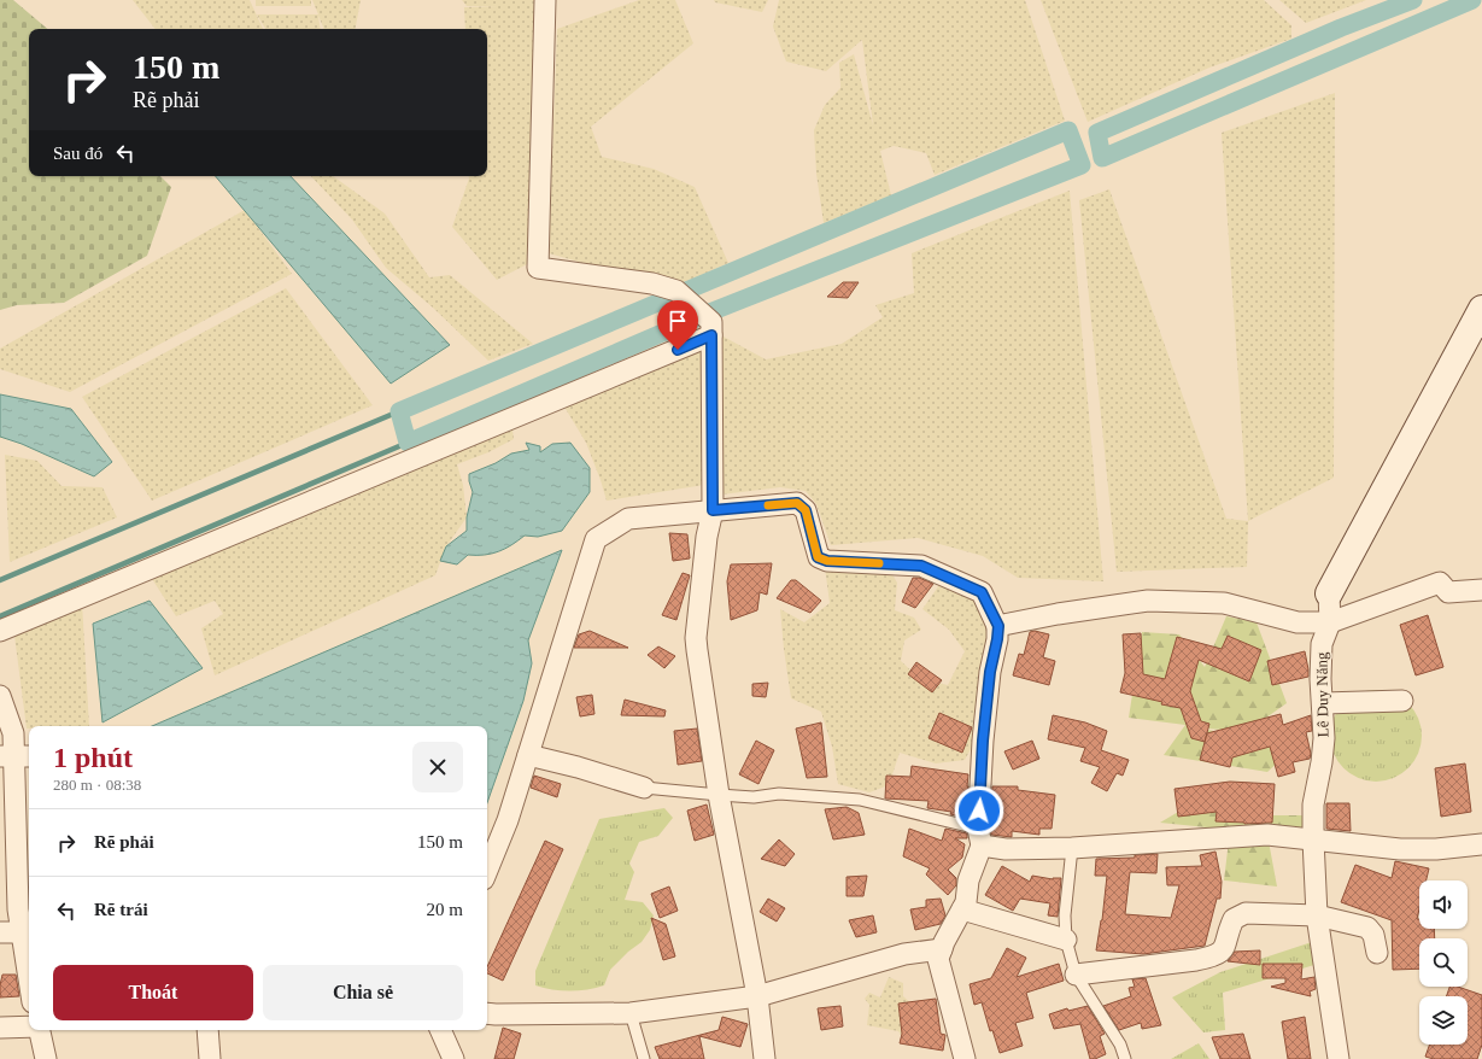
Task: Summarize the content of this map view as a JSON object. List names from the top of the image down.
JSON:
{
  "streets": {
    "street": ["Lê Duy Năng"]
  },
  "page": {
    "turn": ["150 m", "Rẽ phải"],
    "then": "Sau đó",
    "heading": ["1 phút", "280 m · 08:38"],
    "list": [
      {
        "name": "Rẽ phải",
        "value": "150 m"
      },
      {
        "name": "Rẽ trái",
        "value": "20 m"
      }
    ],
    "buttons": ["Thoát", "Chia sẻ"]
  }
}
